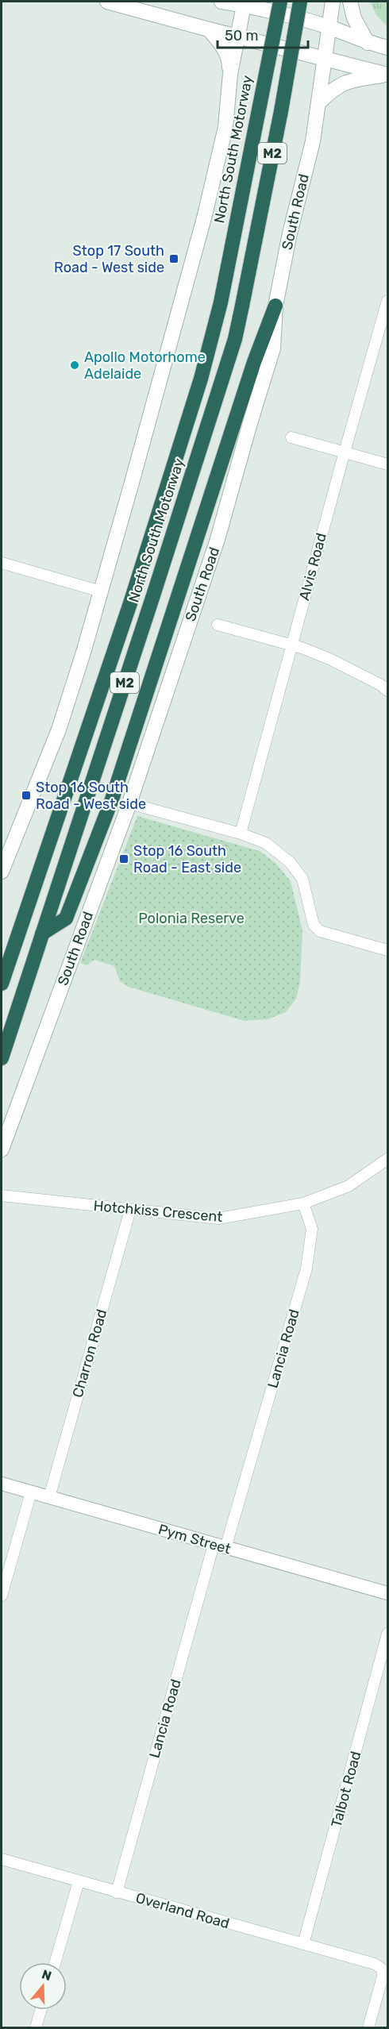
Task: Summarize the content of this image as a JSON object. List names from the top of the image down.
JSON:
{
  "streets": {
    "highway": ["North South Motorway", "M2"],
    "main road": ["South Road"],
    "street": [
      "Alvis Road",
      "Hotchkiss Crescent",
      "Lancia Road",
      "Charron Road",
      "Pym Street",
      "Talbot Road",
      "Overland Road"
    ]
  },
  "crossings": [
    ["Hotchkiss Crescent", "Lancia Road"],
    ["Hotchkiss Crescent", "Charron Road"],
    ["Lancia Road", "Pym Street"],
    ["Lancia Road", "Overland Road"],
    ["Charron Road", "Pym Street"],
    ["Talbot Road", "Overland Road"]
  ],
  "parks": ["Polonia Reserve"],
  "places": {
    "transit": ["Stop 17 South Road - West side", "Stop 16 South Road - West side", "Stop 16 South Road - East side"],
    "other": ["Apollo Motorhome Adelaide"]
  },
  "scale_bar": "50 m",
  "north": "top"
}
